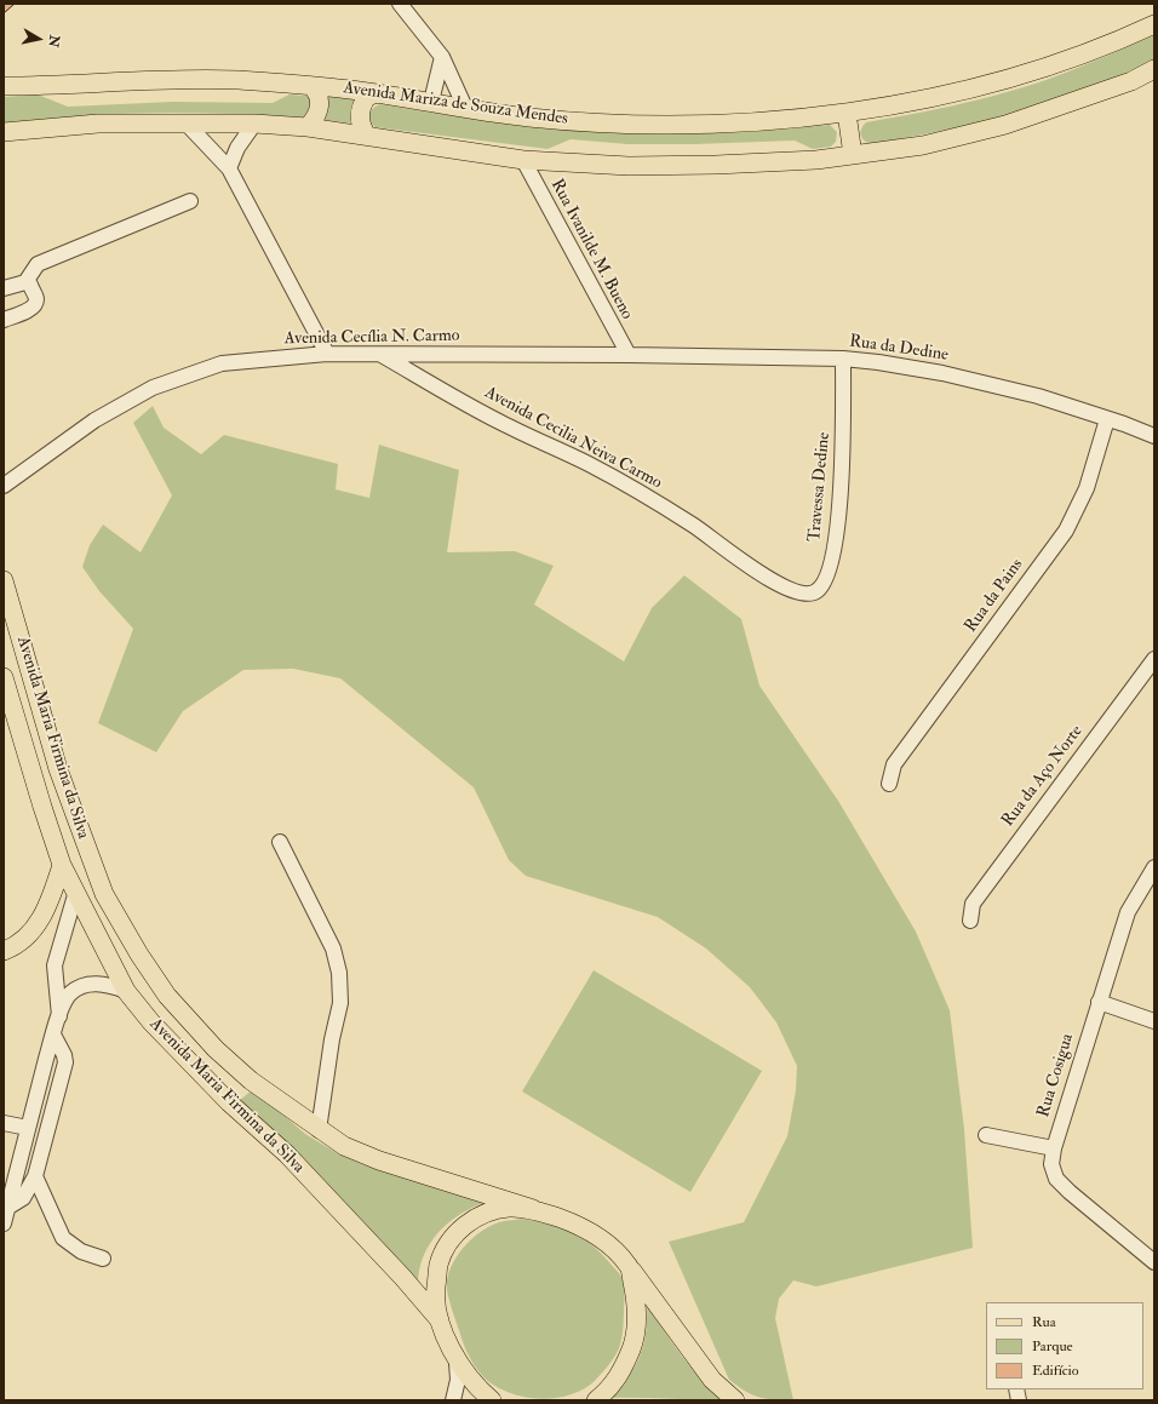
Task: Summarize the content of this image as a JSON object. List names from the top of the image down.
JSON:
{
  "streets": {
    "main road": ["Avenida Mariza de Souza Mendes", "Avenida Maria Firmina da Silva"],
    "street": [
      "Rua Ivanilde M. Bueno",
      "Avenida Cecília N. Carmo",
      "Rua da Dedine",
      "Avenida Cecilia Neiva Carmo",
      "Travessa Dedine",
      "Rua da Pains",
      "Rua da Aço Norte",
      "Rua Cosigua"
    ]
  },
  "crossings": [
    ["Rua Ivanilde M. Bueno", "Avenida Cecília N. Carmo"],
    ["Rua Ivanilde M. Bueno", "Rua da Dedine"],
    ["Avenida Cecília N. Carmo", "Rua da Dedine"],
    ["Avenida Cecília N. Carmo", "Avenida Cecilia Neiva Carmo"],
    ["Rua da Dedine", "Travessa Dedine"],
    ["Rua da Dedine", "Rua da Pains"],
    ["Avenida Cecilia Neiva Carmo", "Travessa Dedine"]
  ],
  "legend": ["Rua", "Parque", "Edifício"],
  "north": "right"
}
